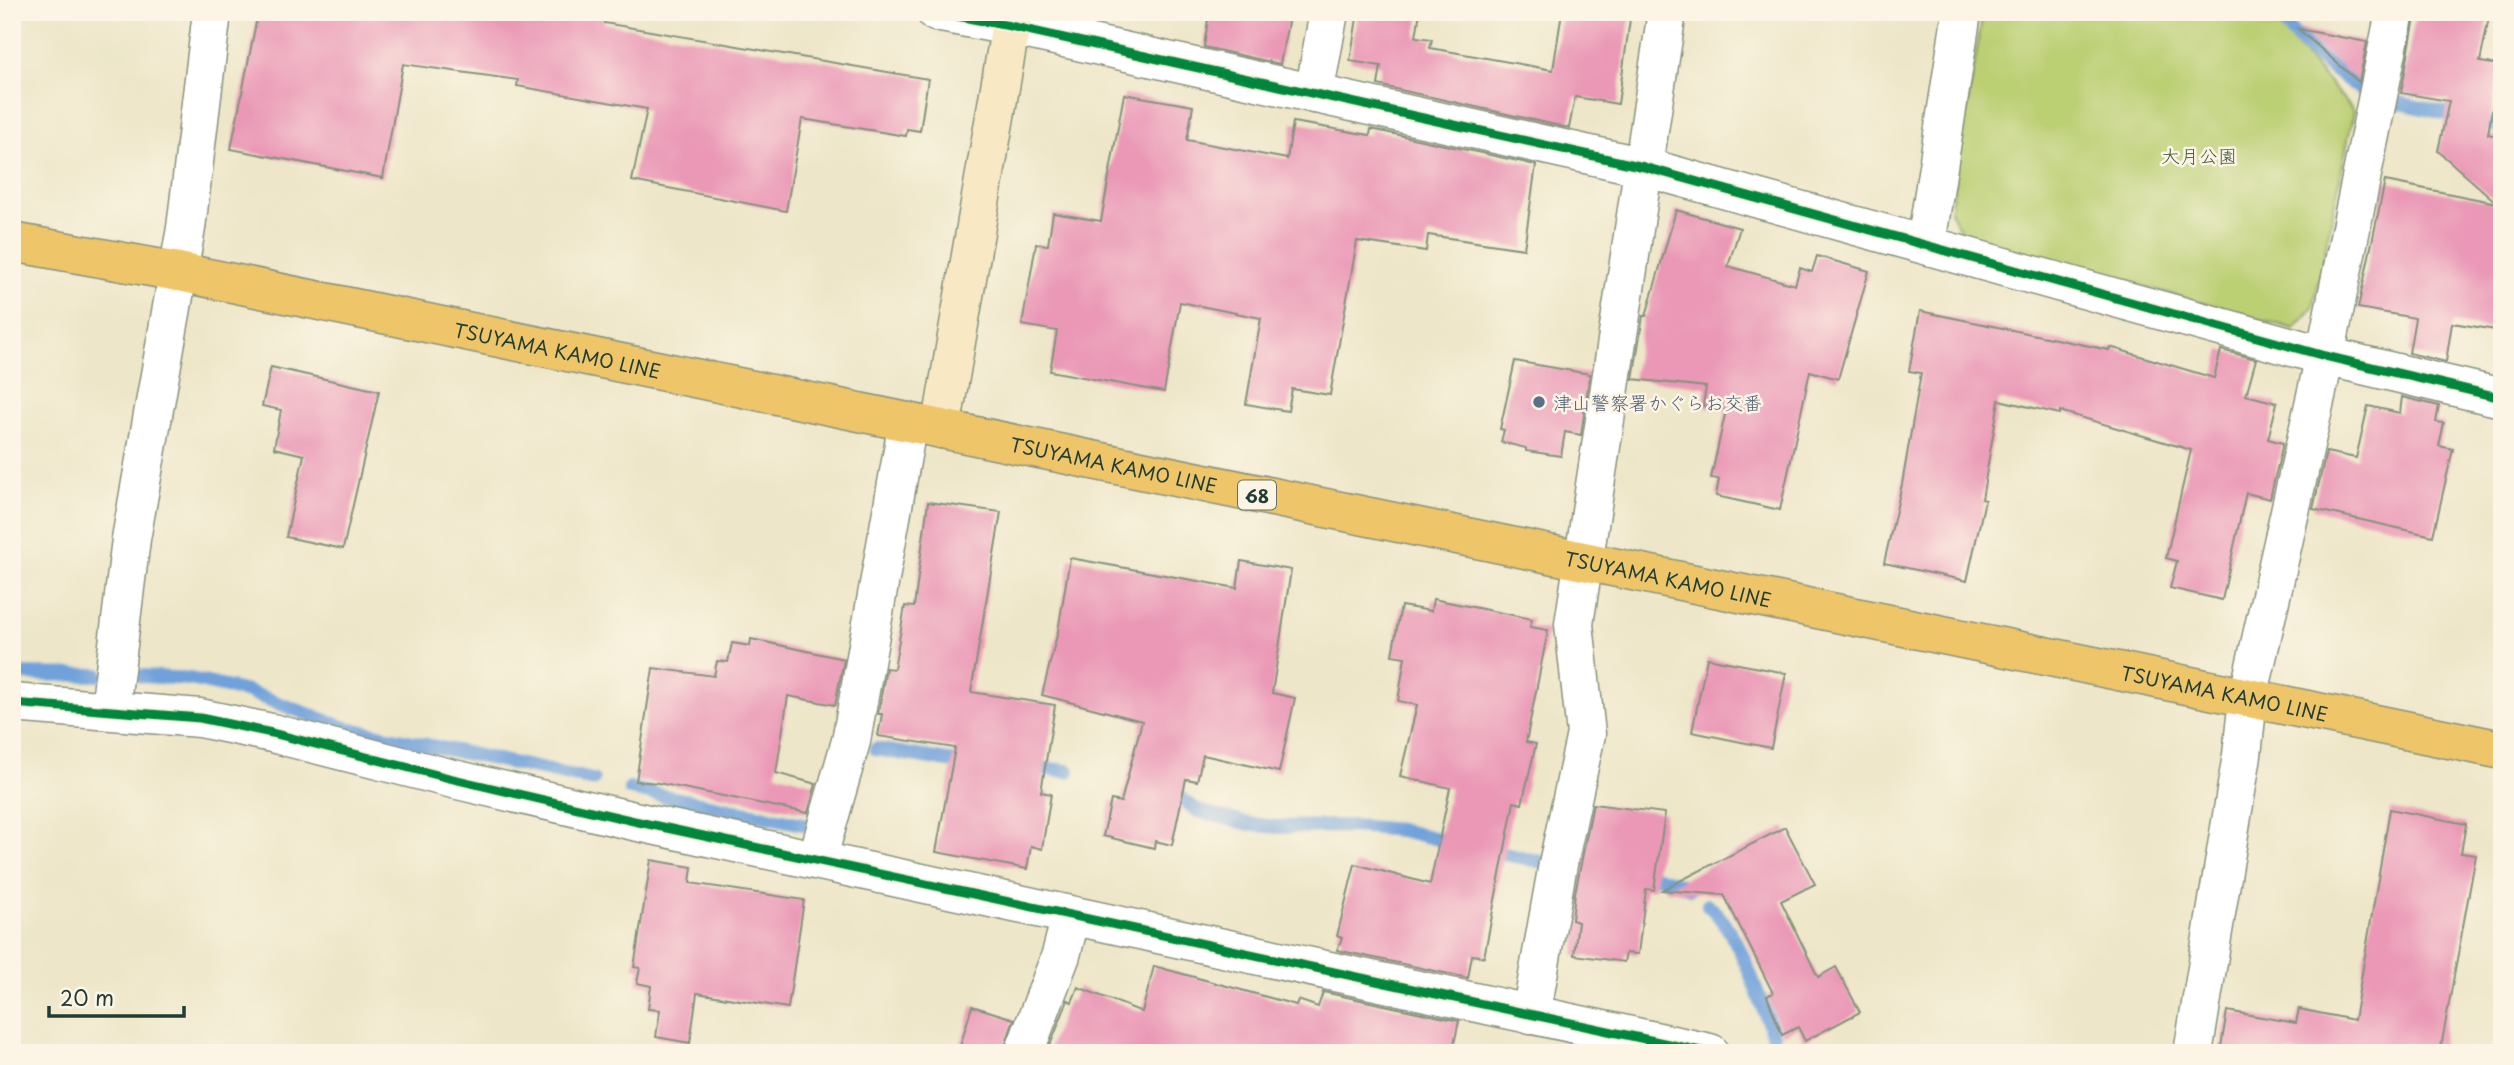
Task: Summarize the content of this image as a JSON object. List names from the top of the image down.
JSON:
{
  "streets": {
    "main road": ["TSUYAMA KAMO LINE", "68"]
  },
  "parks": ["大月公園"],
  "places": ["津山警察署かぐらお交番"],
  "scale_bar": "20 m"
}
